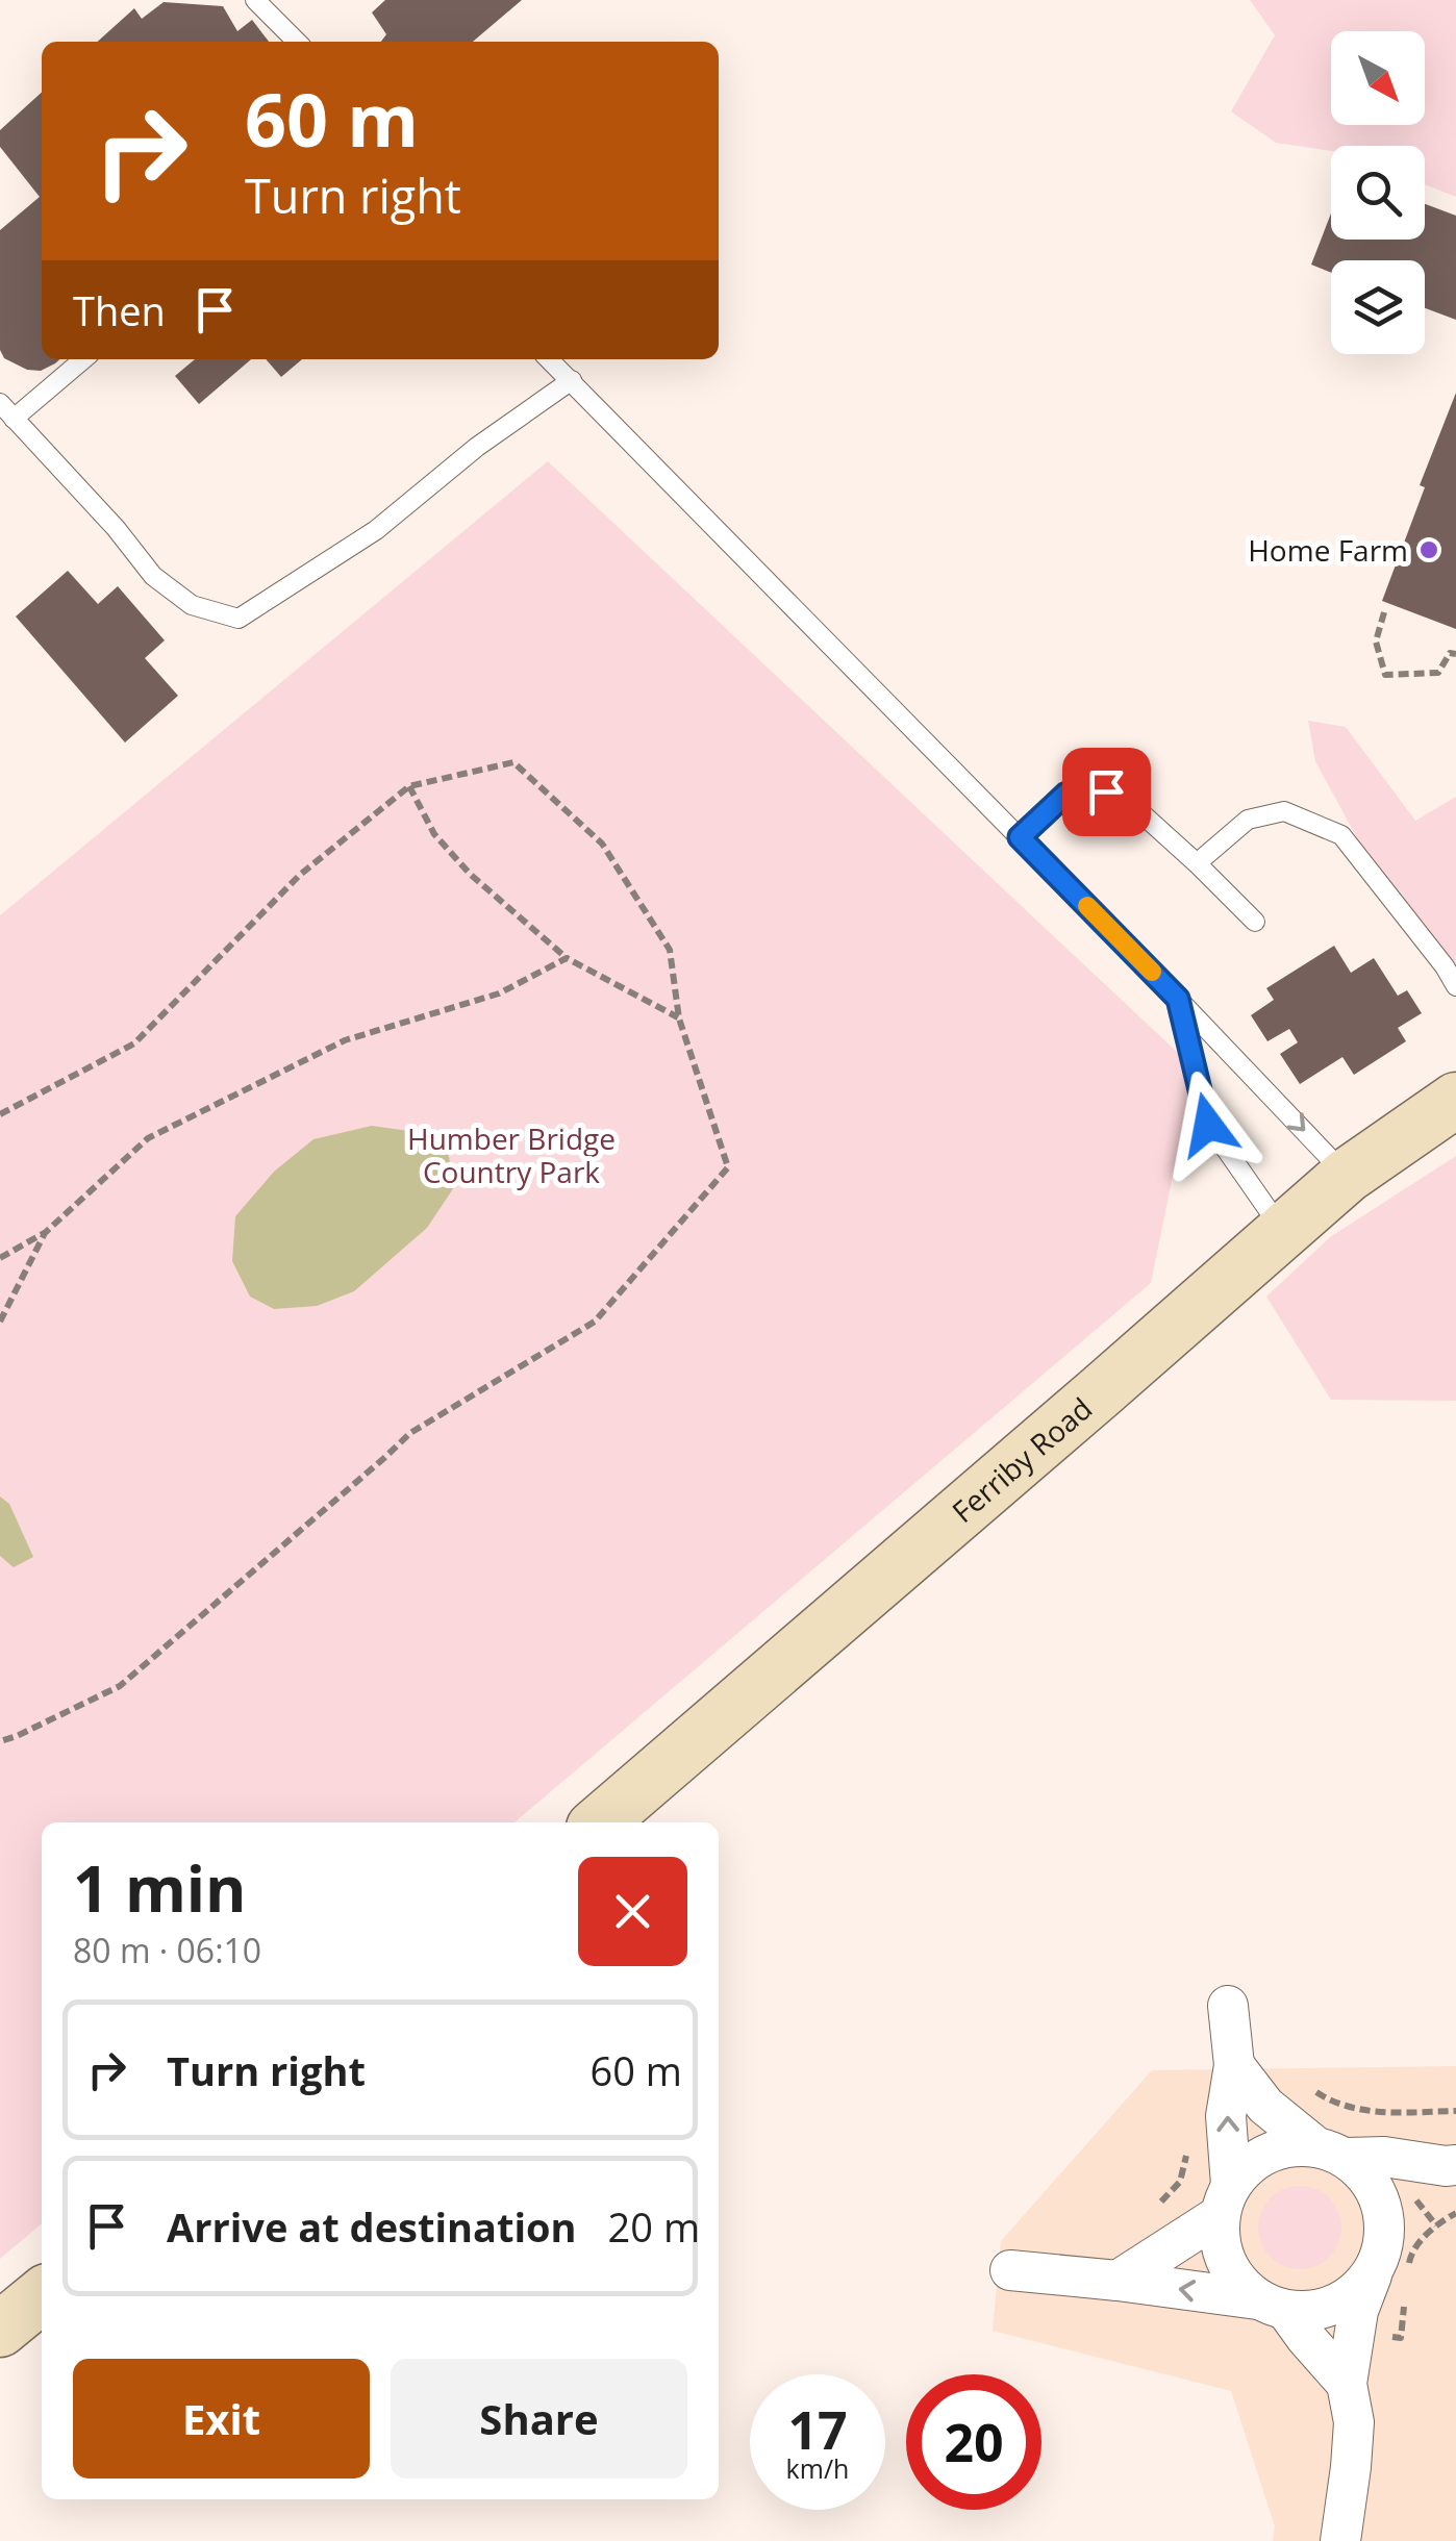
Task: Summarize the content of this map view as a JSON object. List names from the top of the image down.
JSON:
{
  "streets": {
    "street": ["Ferriby Road"]
  },
  "parks": ["Humber Bridge Country Park"],
  "places": ["Home Farm"],
  "north": "bottom right",
  "page": {
    "turn": ["60 m", "Turn right"],
    "then": "Then",
    "heading": ["1 min", "80 m · 06:10"],
    "list": [
      {
        "name": "Turn right",
        "value": "60 m"
      },
      {
        "name": "Arrive at destination",
        "value": "20 m"
      }
    ],
    "buttons": ["Exit", "Share"],
    "speed": "17 km/h",
    "limit": "20"
  }
}
